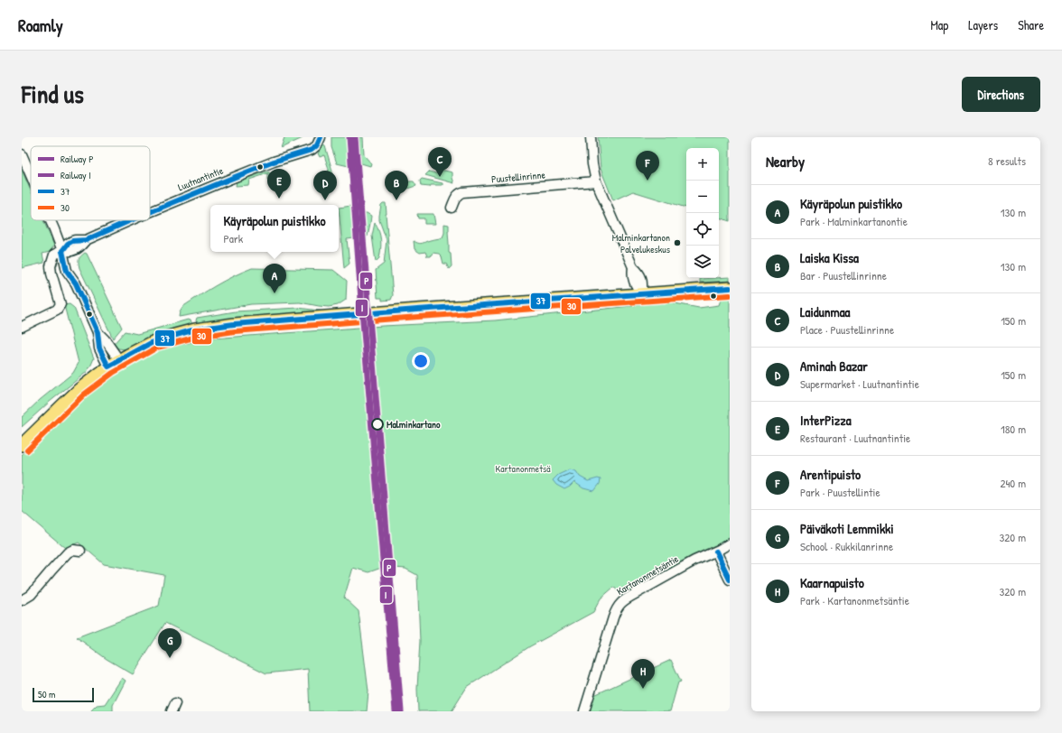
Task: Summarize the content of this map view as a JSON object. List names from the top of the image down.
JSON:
{
  "streets": {
    "street": ["Puustellinrinne", "Luutnantintie", "Kartanonmetsäntie"]
  },
  "parks": ["Kartanonmetsä"],
  "places": ["Malminkartanon Palvelukeskus", "Malminkartano"],
  "lines": [
    "rail line P",
    "rail line I",
    "transit line 37",
    "transit line 30"
  ],
  "legend": [
    "Railway P",
    "Railway I",
    "37",
    "30"
  ],
  "scale_bar": "50 m",
  "page": {
    "header": "Roamly",
    "nav": ["Map", "Layers", "Share"],
    "title": "Find us",
    "buttons": "Directions",
    "heading": ["Nearby", "8 results"],
    "pins": [
      "C",
      "F",
      "E",
      "B",
      "D",
      "A",
      "G",
      "H"
    ],
    "map_buttons": ["+", "−"],
    "list": [
      {
        "mark": "A",
        "name": "Käyräpolun puistikko",
        "note": "Park · Malminkartanontie",
        "value": "130 m"
      },
      {
        "mark": "B",
        "name": "Laiska Kissa",
        "note": "Bar · Puustellinrinne",
        "value": "130 m"
      },
      {
        "mark": "C",
        "name": "Laidunmaa",
        "note": "Place · Puustellinrinne",
        "value": "150 m"
      },
      {
        "mark": "D",
        "name": "Aminah Bazar",
        "note": "Supermarket · Luutnantintie",
        "value": "150 m"
      },
      {
        "mark": "E",
        "name": "InterPizza",
        "note": "Restaurant · Luutnantintie",
        "value": "180 m"
      },
      {
        "mark": "F",
        "name": "Arentipuisto",
        "note": "Park · Puustellintie",
        "value": "240 m"
      },
      {
        "mark": "G",
        "name": "Päiväkoti Lemmikki",
        "note": "School · Rukkilanrinne",
        "value": "320 m"
      },
      {
        "mark": "H",
        "name": "Kaarnapuisto",
        "note": "Park · Kartanonmetsäntie",
        "value": "320 m"
      }
    ],
    "popup": ["Käyräpolun puistikko", "Park"],
    "scale": "50 m"
  }
}
